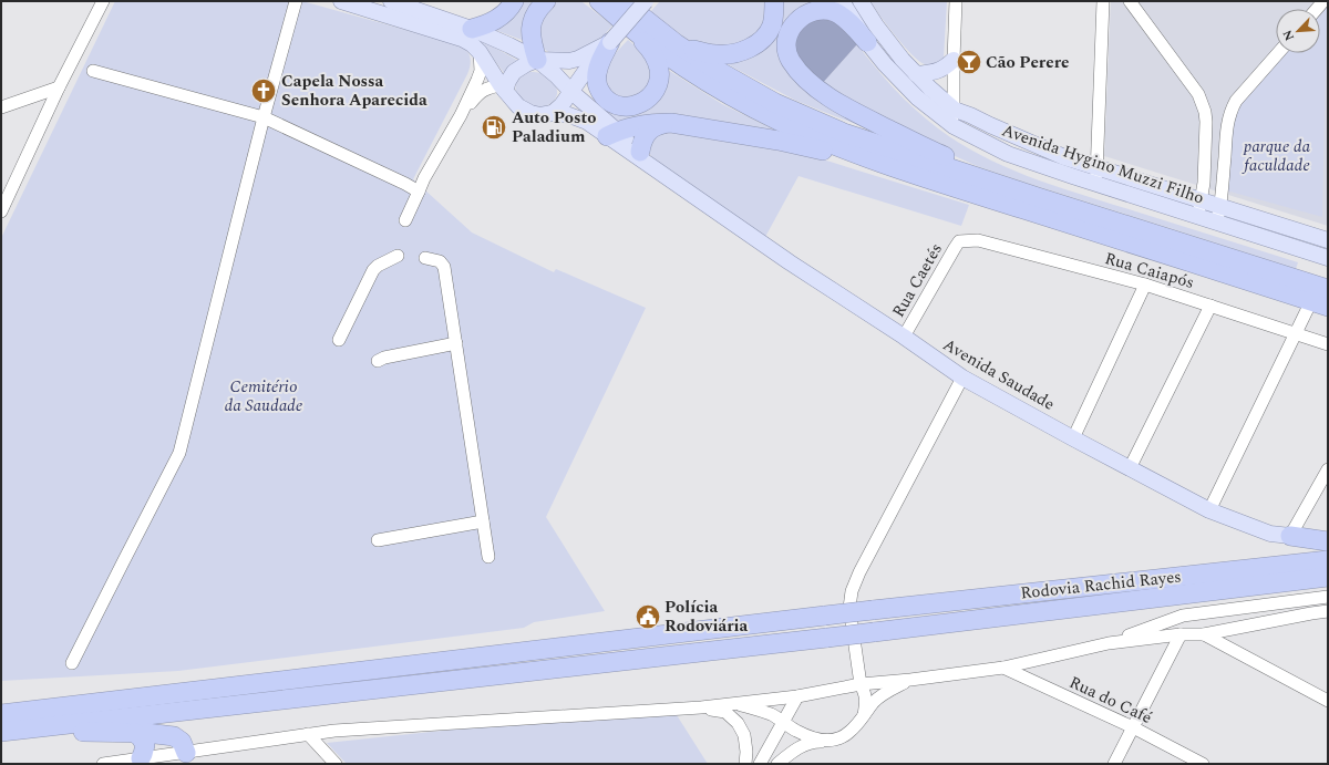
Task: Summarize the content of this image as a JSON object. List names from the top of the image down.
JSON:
{
  "streets": {
    "highway": ["Rodovia Rachid Rayes"],
    "main road": ["Avenida Hygino Muzzi Filho", "Avenida Saudade"],
    "street": ["Rua Caiapós", "Rua Caetés", "Rua do Café"]
  },
  "crossings": [
    ["Rua Caiapós", "Rua Caetés"],
    ["Rua Caetés", "Avenida Saudade"]
  ],
  "parks": ["parque da faculdade", "Cemitério da Saudade"],
  "places": {
    "bar": ["Cão Perere"],
    "church": ["Capela Nossa Senhora Aparecida"],
    "fuel station": ["Auto Posto Paladium"],
    "public building": ["Polícia Rodoviária"]
  },
  "north": "bottom left"
}
